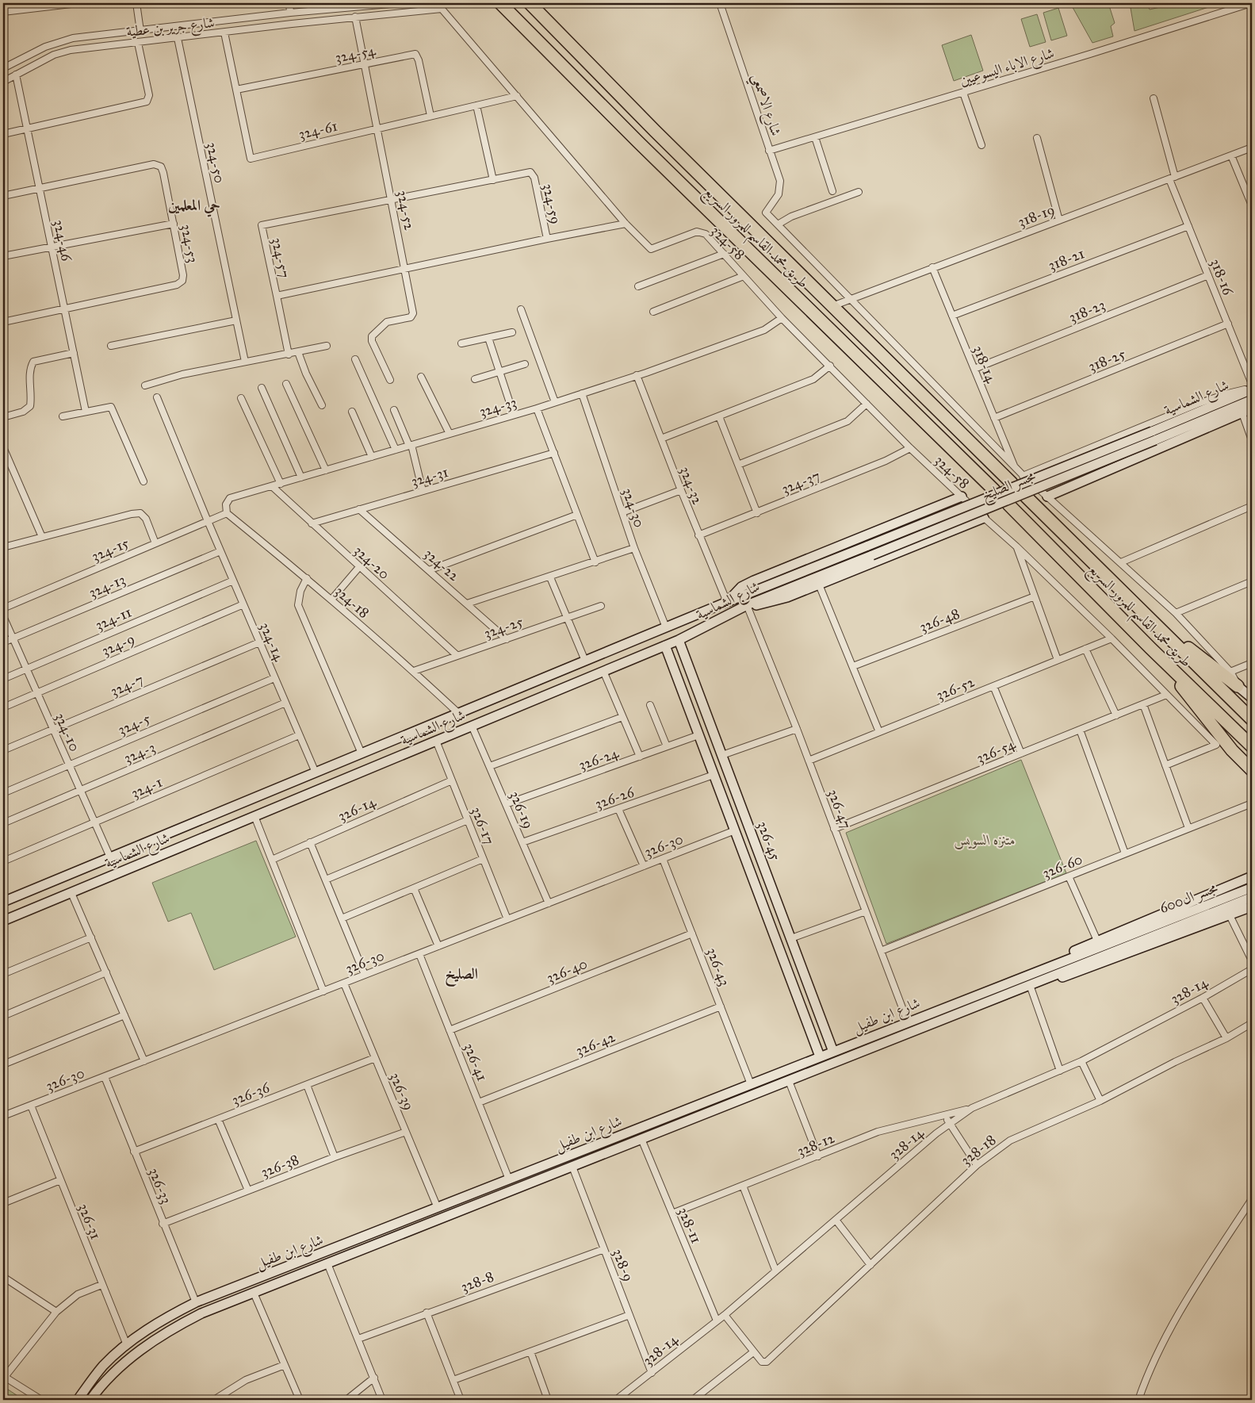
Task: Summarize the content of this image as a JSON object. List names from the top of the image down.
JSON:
{
  "streets": {
    "highway": ["طريق محمد القاسم للمرور السريع"],
    "street": [
      "شارع جرير بن عطية",
      "324-54",
      "شارع الاباء اليسوعيين",
      "شارع الاصمعي",
      "324-61",
      "324-50",
      "324-59",
      "324-52",
      "318-19",
      "324-46",
      "324-58",
      "324-53",
      "324-57",
      "318-21",
      "318-16",
      "318-23",
      "318-25",
      "318-14",
      "شارع الشماسية",
      "324-33",
      "324-31",
      "324-37",
      "324-32",
      "مجسر الصليخ",
      "324-30",
      "324-15",
      "324-20",
      "324-22",
      "324-13",
      "324-18",
      "324-11",
      "326-48",
      "324-25",
      "324-14",
      "324-9",
      "324-7",
      "326-52",
      "324-5",
      "324-10",
      "326-54",
      "324-3",
      "326-24",
      "324-1",
      "326-26",
      "326-14",
      "326-47",
      "326-19",
      "326-17",
      "326-45",
      "326-30",
      "326-60",
      "مجسر ال600",
      "326-43",
      "326-40",
      "328-14",
      "شارع ابن طفيل",
      "326-42",
      "326-41",
      "326-39",
      "326-36",
      "328-12",
      "328-18",
      "326-38",
      "326-33",
      "326-31",
      "328-11",
      "328-9",
      "328-8"
    ]
  },
  "crossings": [
    ["شارع جرير بن عطية", "324-61"],
    ["شارع جرير بن عطية", "324-50"],
    ["شارع جرير بن عطية", "324-52"],
    ["شارع جرير بن عطية", "324-46"],
    ["شارع جرير بن عطية", "324-58"],
    ["324-54", "324-61"],
    ["324-54", "324-52"],
    ["شارع الاباء اليسوعيين", "شارع الاصمعي"],
    ["324-61", "324-52"],
    ["324-61", "324-58"],
    ["324-59", "324-52"],
    ["324-59", "324-57"],
    ["324-52", "324-57"],
    ["318-19", "طريق محمد القاسم للمرور السريع"],
    ["318-19", "318-16"],
    ["318-19", "318-14"],
    ["324-46", "324-53"],
    ["324-58", "324-33"],
    ["324-58", "324-37"],
    ["318-21", "318-16"],
    ["318-21", "318-14"],
    ["318-16", "318-23"],
    ["318-16", "318-25"],
    ["318-23", "318-14"],
    ["318-25", "318-14"],
    ["شارع الشماسية", "324-32"],
    ["شارع الشماسية", "مجسر الصليخ"],
    ["شارع الشماسية", "324-30"],
    ["شارع الشماسية", "324-18"],
    ["شارع الشماسية", "324-14"],
    ["شارع الشماسية", "324-10"],
    ["شارع الشماسية", "326-47"],
    ["شارع الشماسية", "326-19"],
    ["شارع الشماسية", "326-17"],
    ["شارع الشماسية", "326-45"],
    ["324-33", "324-32"],
    ["324-33", "324-30"],
    ["324-33", "324-15"],
    ["324-33", "324-20"],
    ["324-33", "324-18"],
    ["324-31", "324-20"],
    ["324-31", "324-22"],
    ["324-37", "324-32"],
    ["324-15", "324-18"],
    ["324-15", "324-14"],
    ["324-20", "324-25"],
    ["324-22", "324-25"],
    ["324-13", "324-14"],
    ["324-13", "324-10"],
    ["324-18", "324-25"],
    ["324-11", "324-14"],
    ["324-11", "324-10"],
    ["324-14", "324-9"],
    ["324-14", "324-7"],
    ["324-14", "324-5"],
    ["324-14", "324-3"],
    ["324-14", "324-1"],
    ["324-9", "324-10"],
    ["324-7", "324-10"],
    ["326-52", "326-47"],
    ["324-5", "324-10"],
    ["324-10", "324-3"],
    ["324-10", "324-1"],
    ["326-54", "326-47"],
    ["326-24", "326-19"],
    ["326-24", "326-45"],
    ["326-26", "326-19"],
    ["326-26", "326-45"],
    ["326-14", "326-17"],
    ["326-47", "326-60"],
    ["326-47", "شارع ابن طفيل"],
    ["326-19", "326-30"],
    ["326-17", "326-30"],
    ["326-45", "326-30"],
    ["326-45", "شارع ابن طفيل"],
    ["326-30", "326-43"],
    ["326-30", "326-41"],
    ["326-30", "326-39"],
    ["326-30", "326-33"],
    ["326-30", "326-31"],
    ["مجسر ال600", "شارع ابن طفيل"],
    ["326-43", "326-40"],
    ["326-43", "شارع ابن طفيل"],
    ["326-43", "326-42"],
    ["326-40", "326-41"],
    ["328-14", "328-12"],
    ["328-14", "328-11"],
    ["328-14", "328-9"],
    ["شارع ابن طفيل", "326-41"],
    ["شارع ابن طفيل", "326-39"],
    ["شارع ابن طفيل", "326-33"],
    ["شارع ابن طفيل", "326-31"],
    ["شارع ابن طفيل", "328-11"],
    ["شارع ابن طفيل", "328-9"],
    ["326-42", "326-41"],
    ["326-39", "326-36"],
    ["326-39", "326-38"],
    ["326-36", "326-33"],
    ["328-12", "328-11"],
    ["326-38", "326-33"],
    ["328-9", "328-8"]
  ],
  "districts": ["حي المعلمين", "الصليخ"],
  "parks": ["متنزه السويس"]
}
